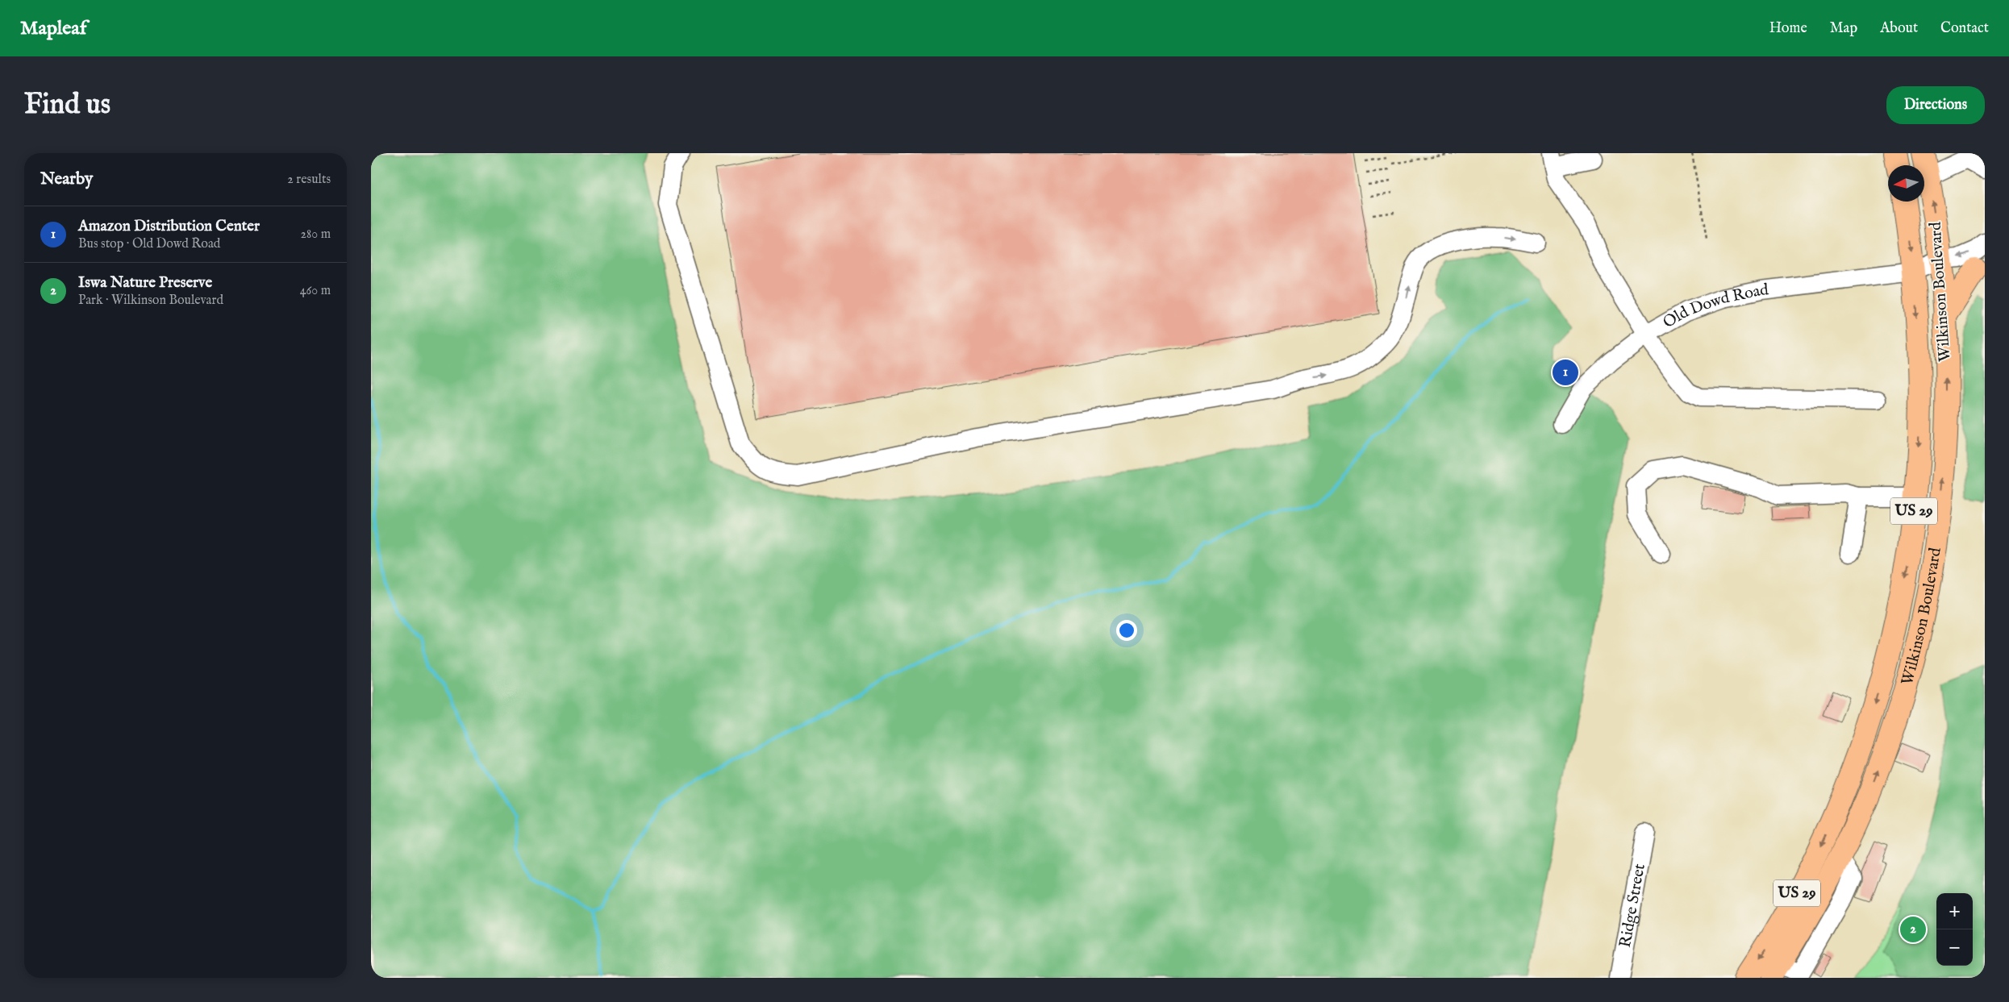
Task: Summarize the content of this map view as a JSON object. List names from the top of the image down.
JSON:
{
  "streets": {
    "main road": ["Wilkinson Boulevard", "US 29"],
    "street": ["Old Dowd Road", "Ridge Street"]
  },
  "crossings": [
    ["Wilkinson Boulevard", "Old Dowd Road"]
  ],
  "north": "left",
  "page": {
    "header": "Mapleaf",
    "nav": [
      "Home",
      "Map",
      "About",
      "Contact"
    ],
    "buttons": "Directions",
    "title": "Find us",
    "heading": ["Nearby", "2 results"],
    "list": [
      {
        "mark": "1",
        "name": "Amazon Distribution Center",
        "note": "Bus stop · Old Dowd Road",
        "value": "280 m"
      },
      {
        "mark": "2",
        "name": "Iswa Nature Preserve",
        "note": "Park · Wilkinson Boulevard",
        "value": "460 m"
      }
    ],
    "pins": ["1", "2"],
    "map_buttons": ["+", "−"]
  }
}
